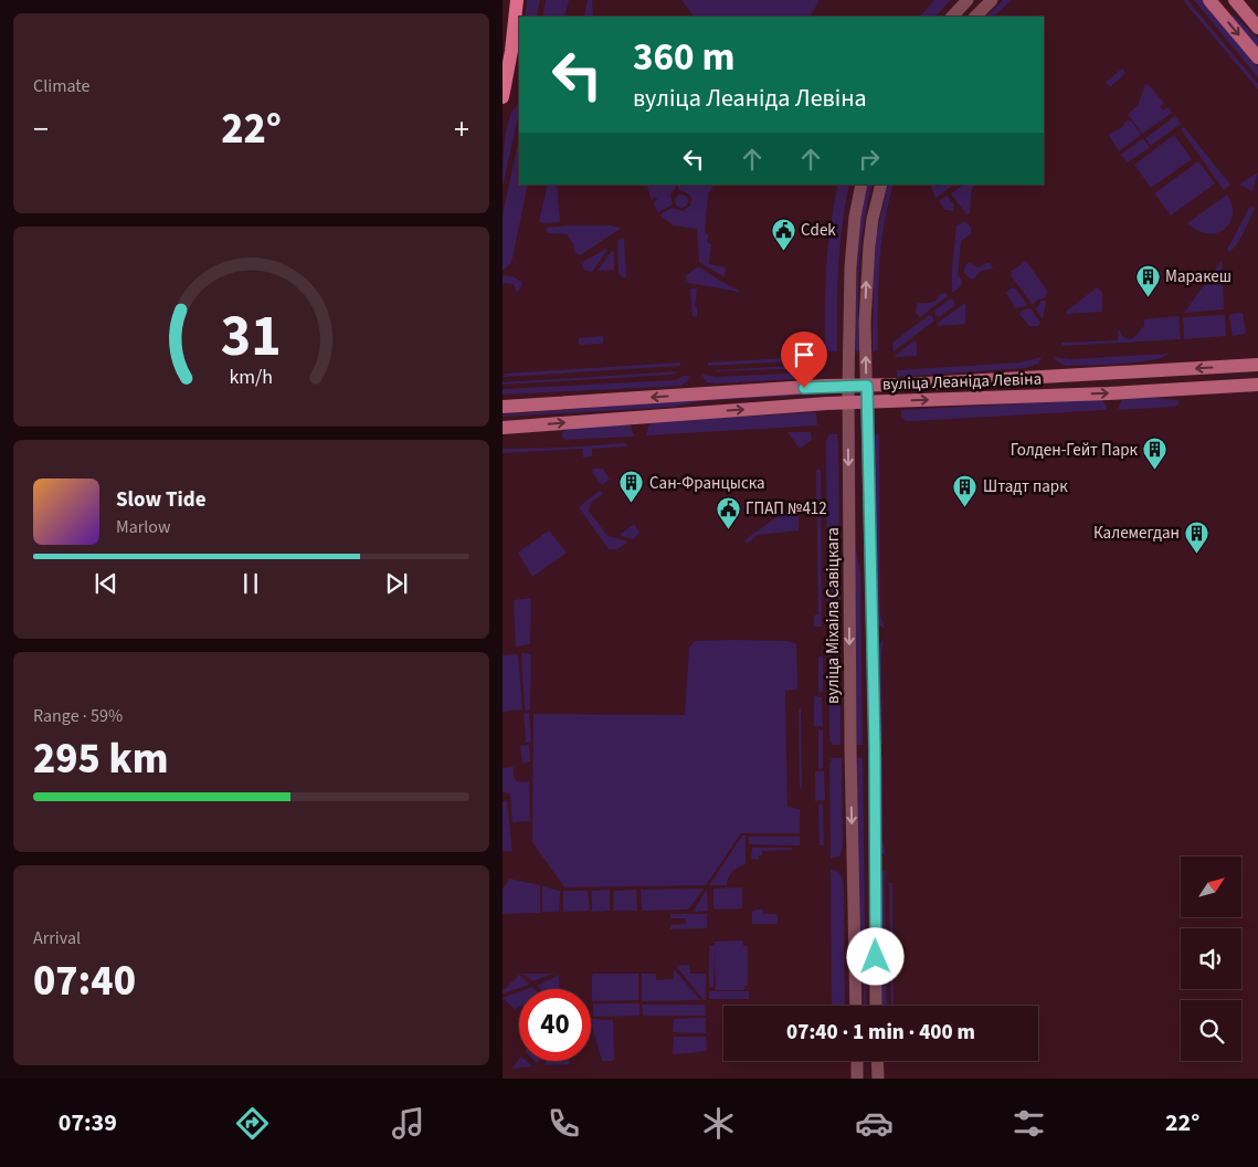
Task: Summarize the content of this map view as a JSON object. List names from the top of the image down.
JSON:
{
  "streets": {
    "main road": ["вуліца Леаніда Левіна"],
    "street": ["вуліца Міхаіла Савіцкага"]
  },
  "crossings": [
    ["вуліца Леаніда Левіна", "вуліца Міхаіла Савіцкага"]
  ],
  "places": {
    "public building": ["Cdek", "ГПАП №412"],
    "building": [
      "Маракеш",
      "Голден-Гейт Парк",
      "Сан-Францыска",
      "Штадт парк",
      "Калемегдан"
    ]
  },
  "north": "top right",
  "page": {
    "tile": [
      "Climate",
      ["Range · 59%", "295 km"],
      ["Arrival", "07:40"]
    ],
    "turn": ["360 m", "вуліца Леаніда Левіна"],
    "heat": ["−", "22°", "+"],
    "song": ["Slow Tide", "Marlow"],
    "limit": "40",
    "trip": "07:40 · 1 min · 400 m",
    "tabs": ["07:39", "22°"],
    "gauge": ["31", "km/h"]
  }
}
